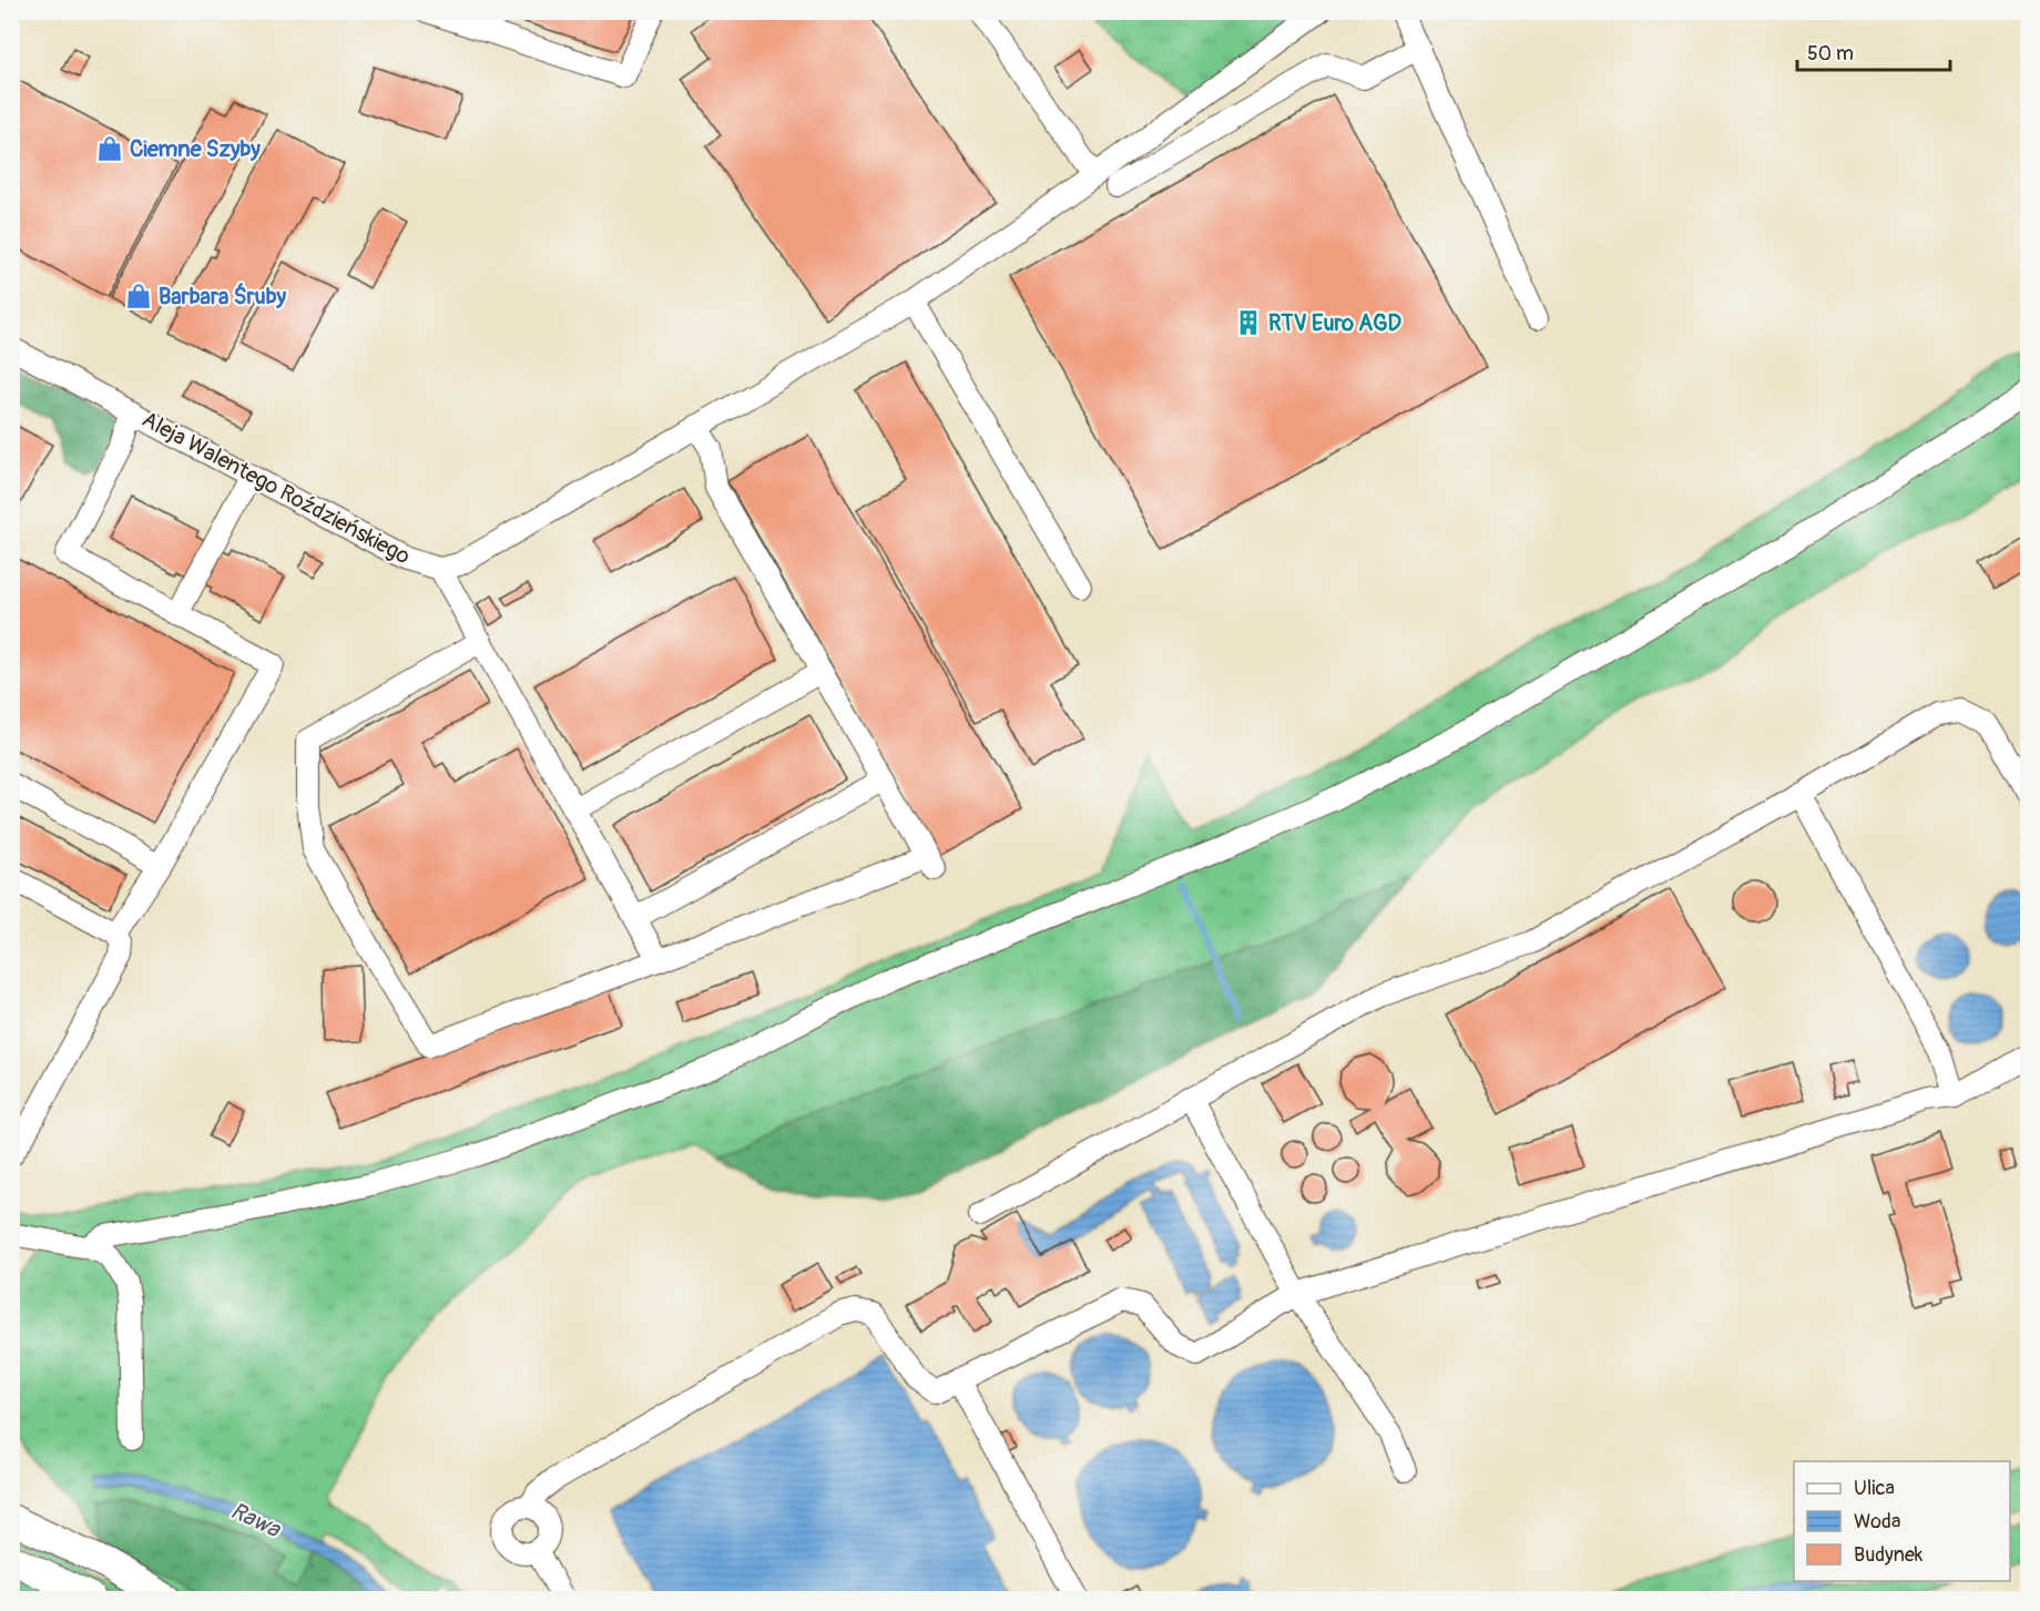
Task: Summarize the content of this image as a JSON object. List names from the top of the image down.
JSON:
{
  "streets": {
    "street": ["Aleja Walentego Roździeńskiego"]
  },
  "water": ["Rawa"],
  "places": {
    "shop": ["Ciemne Szyby", "Barbara Śruby"],
    "building": ["RTV Euro AGD"]
  },
  "legend": ["Ulica", "Woda", "Budynek"],
  "scale_bar": "50 m"
}
